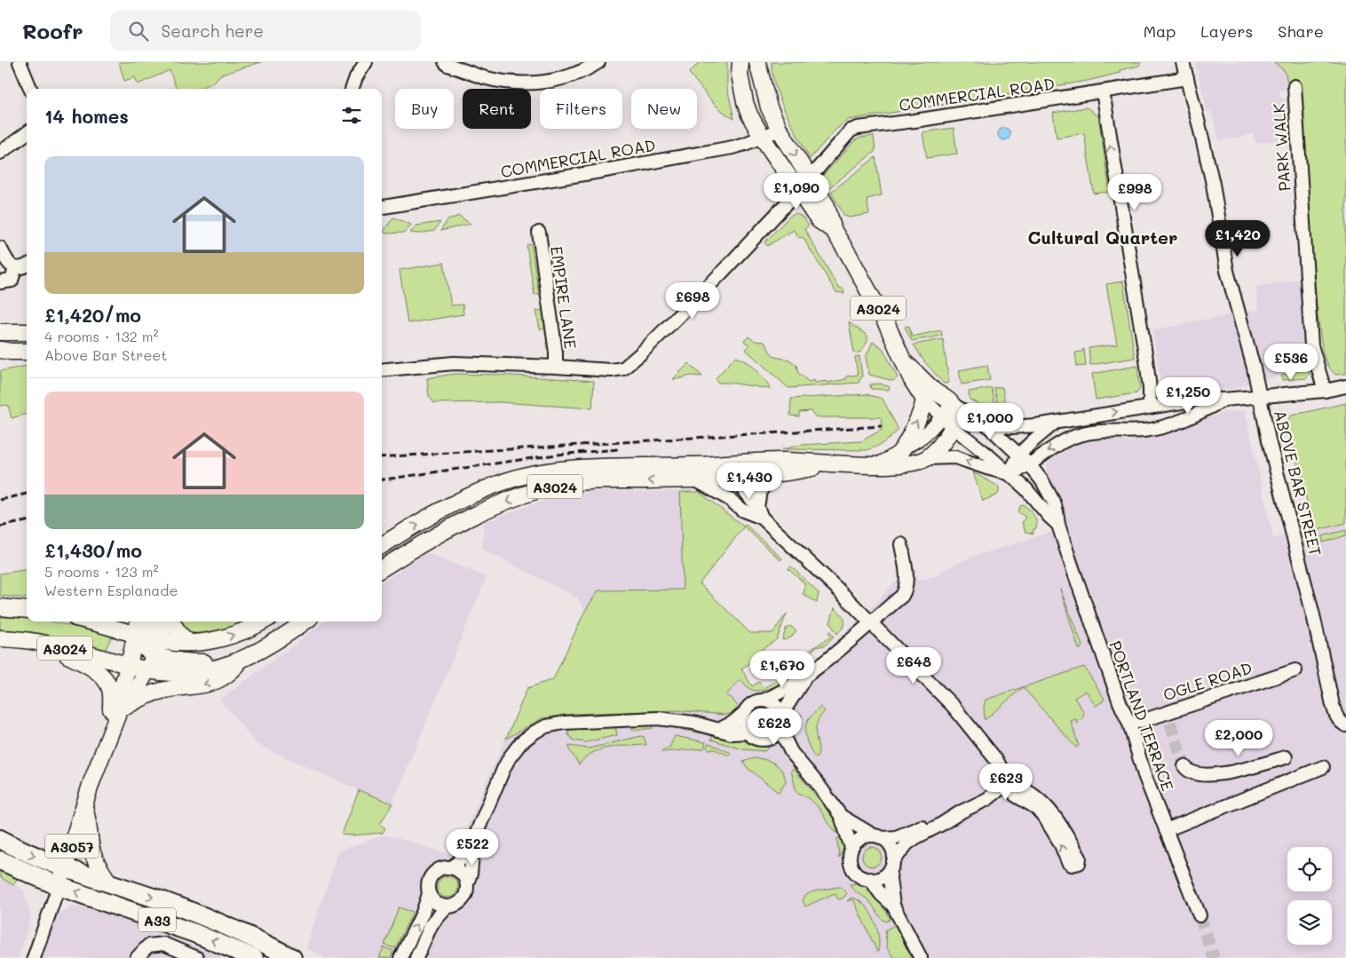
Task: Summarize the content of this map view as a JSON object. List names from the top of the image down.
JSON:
{
  "streets": {
    "highway": ["A33"],
    "main road": ["A3024", "A3057"],
    "street": [
      "COMMERCIAL ROAD",
      "PARK WALK",
      "EMPIRE LANE",
      "ABOVE BAR STREET",
      "OGLE ROAD",
      "PORTLAND TERRACE"
    ]
  },
  "crossings": [
    ["COMMERCIAL ROAD", "EMPIRE LANE"],
    ["COMMERCIAL ROAD", "A3024"],
    ["COMMERCIAL ROAD", "ABOVE BAR STREET"],
    ["A3024", "PORTLAND TERRACE"],
    ["A3024", "A3057"],
    ["OGLE ROAD", "PORTLAND TERRACE"],
    ["A3057", "A33"]
  ],
  "districts": ["Cultural Quarter"],
  "page": {
    "header": "Roofr",
    "search": "Search here",
    "nav": ["Map", "Layers", "Share"],
    "chip": [
      "Buy",
      "Rent",
      "Filters",
      "New"
    ],
    "heading": "14 homes",
    "list": [
      {
        "name": "£1,420/mo",
        "note": "4 rooms · 132 m² · Above Bar Street"
      },
      {
        "name": "£1,430/mo",
        "note": "5 rooms · 123 m² · Western Esplanade"
      }
    ],
    "price": [
      "£1,090",
      "£998",
      "£1,420",
      "£698",
      "£536",
      "£1,250",
      "£1,000",
      "£1,430",
      "£648",
      "£1,670",
      "£628",
      "£2,000",
      "£623",
      "£522"
    ]
  }
}
